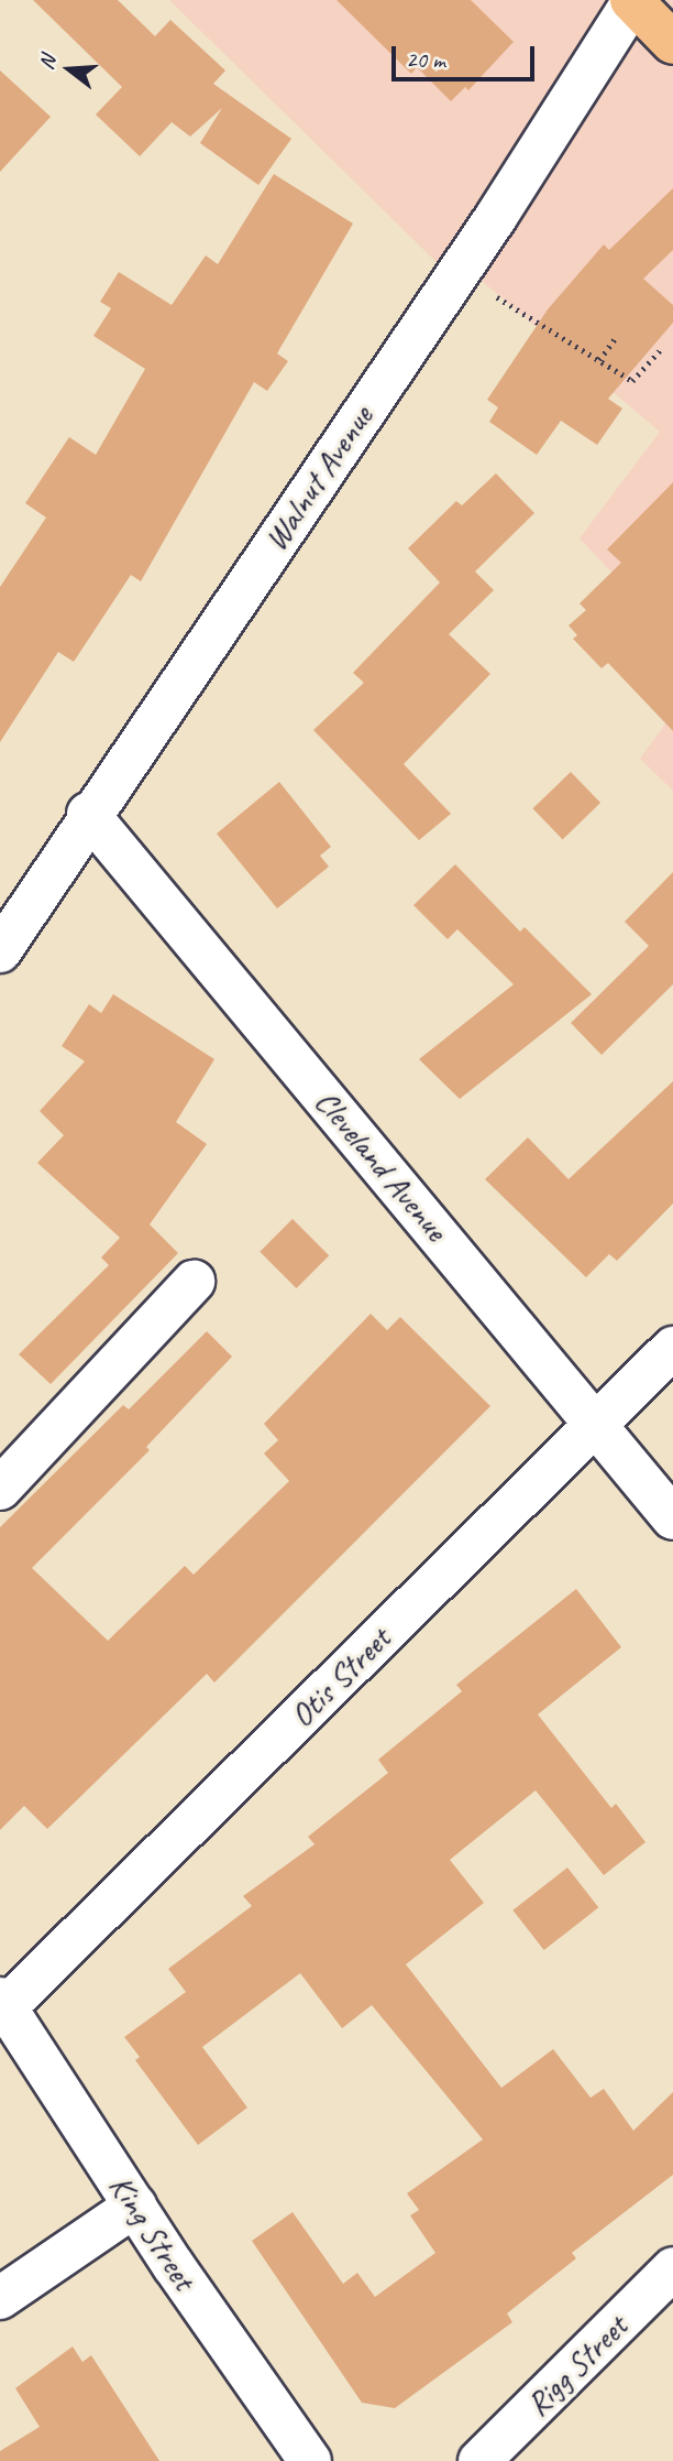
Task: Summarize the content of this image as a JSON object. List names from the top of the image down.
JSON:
{
  "streets": {
    "street": [
      "Walnut Avenue",
      "Cleveland Avenue",
      "Otis Street",
      "King Street",
      "Rigg Street"
    ]
  },
  "crossings": [
    ["Walnut Avenue", "Cleveland Avenue"],
    ["Cleveland Avenue", "Otis Street"],
    ["Otis Street", "King Street"]
  ],
  "scale_bar": "20 m",
  "north": "left"
}
